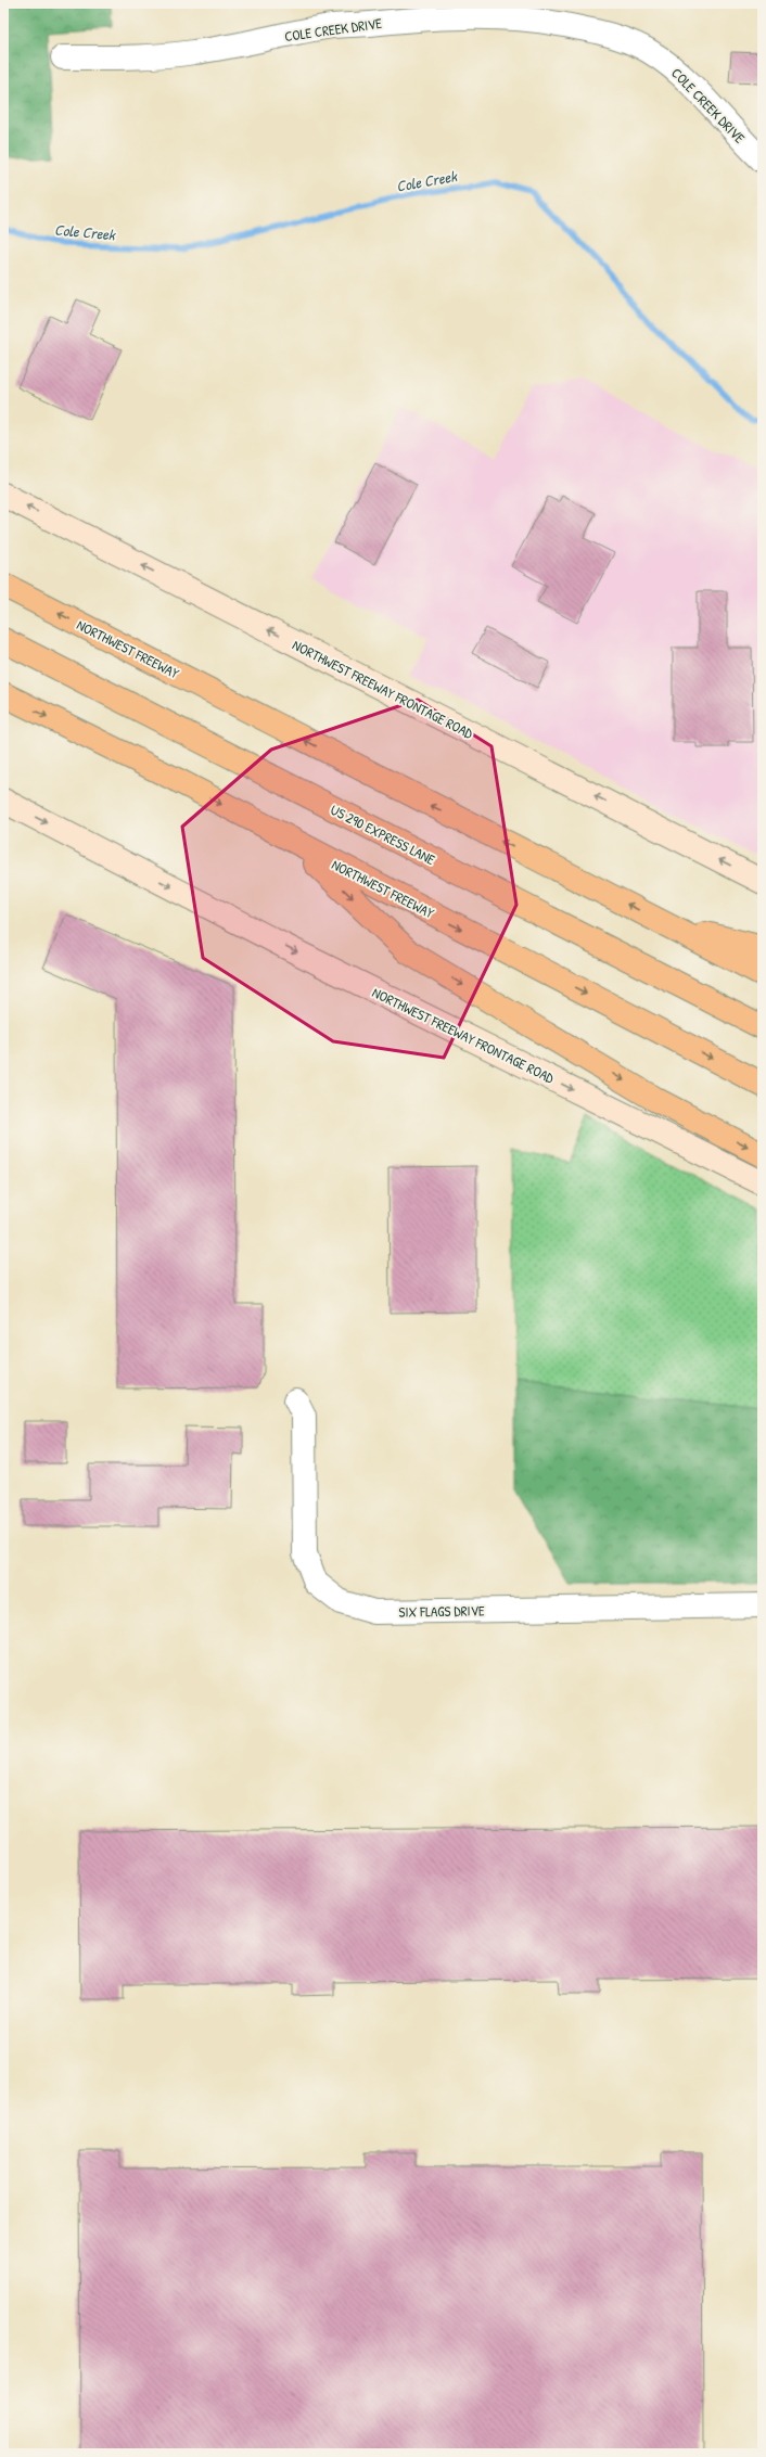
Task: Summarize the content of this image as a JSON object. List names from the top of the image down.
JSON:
{
  "streets": {
    "highway": ["NORTHWEST FREEWAY", "US 290 EXPRESS LANE"],
    "main road": ["NORTHWEST FREEWAY FRONTAGE ROAD"],
    "street": ["COLE CREEK DRIVE", "SIX FLAGS DRIVE"]
  },
  "water": ["Cole Creek"]
}
